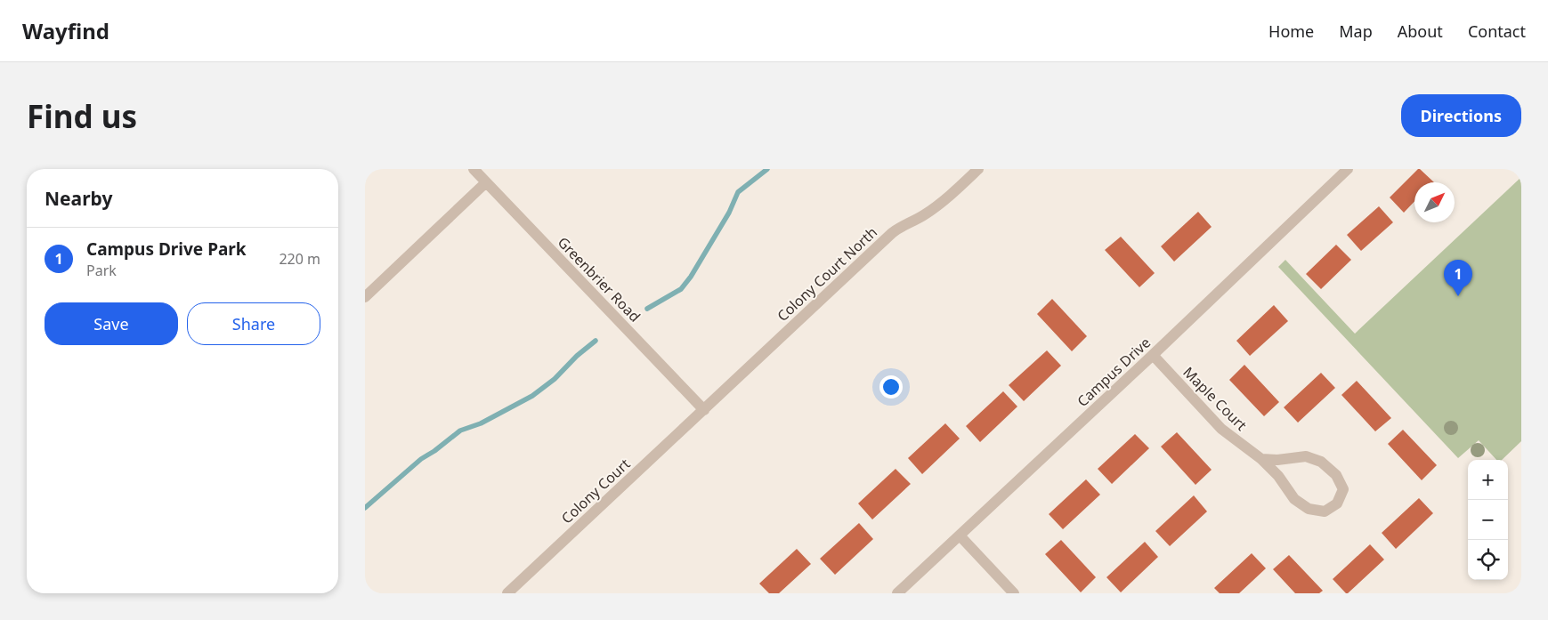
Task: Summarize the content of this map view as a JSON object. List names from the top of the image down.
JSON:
{
  "streets": {
    "street": [
      "Colony Court North",
      "Greenbrier Road",
      "Campus Drive",
      "Maple Court",
      "Colony Court"
    ]
  },
  "crossings": [
    ["Colony Court North", "Greenbrier Road"],
    ["Colony Court North", "Colony Court"],
    ["Greenbrier Road", "Colony Court"],
    ["Campus Drive", "Maple Court"]
  ],
  "north": "top right",
  "page": {
    "header": "Wayfind",
    "nav": [
      "Home",
      "Map",
      "About",
      "Contact"
    ],
    "buttons": [
      "Directions",
      ["Save", "Share"]
    ],
    "title": "Find us",
    "heading": "Nearby",
    "list": [
      {
        "mark": "1",
        "name": "Campus Drive Park",
        "note": "Park",
        "value": "220 m"
      }
    ],
    "pins": "1",
    "map_buttons": ["+", "−"]
  }
}
